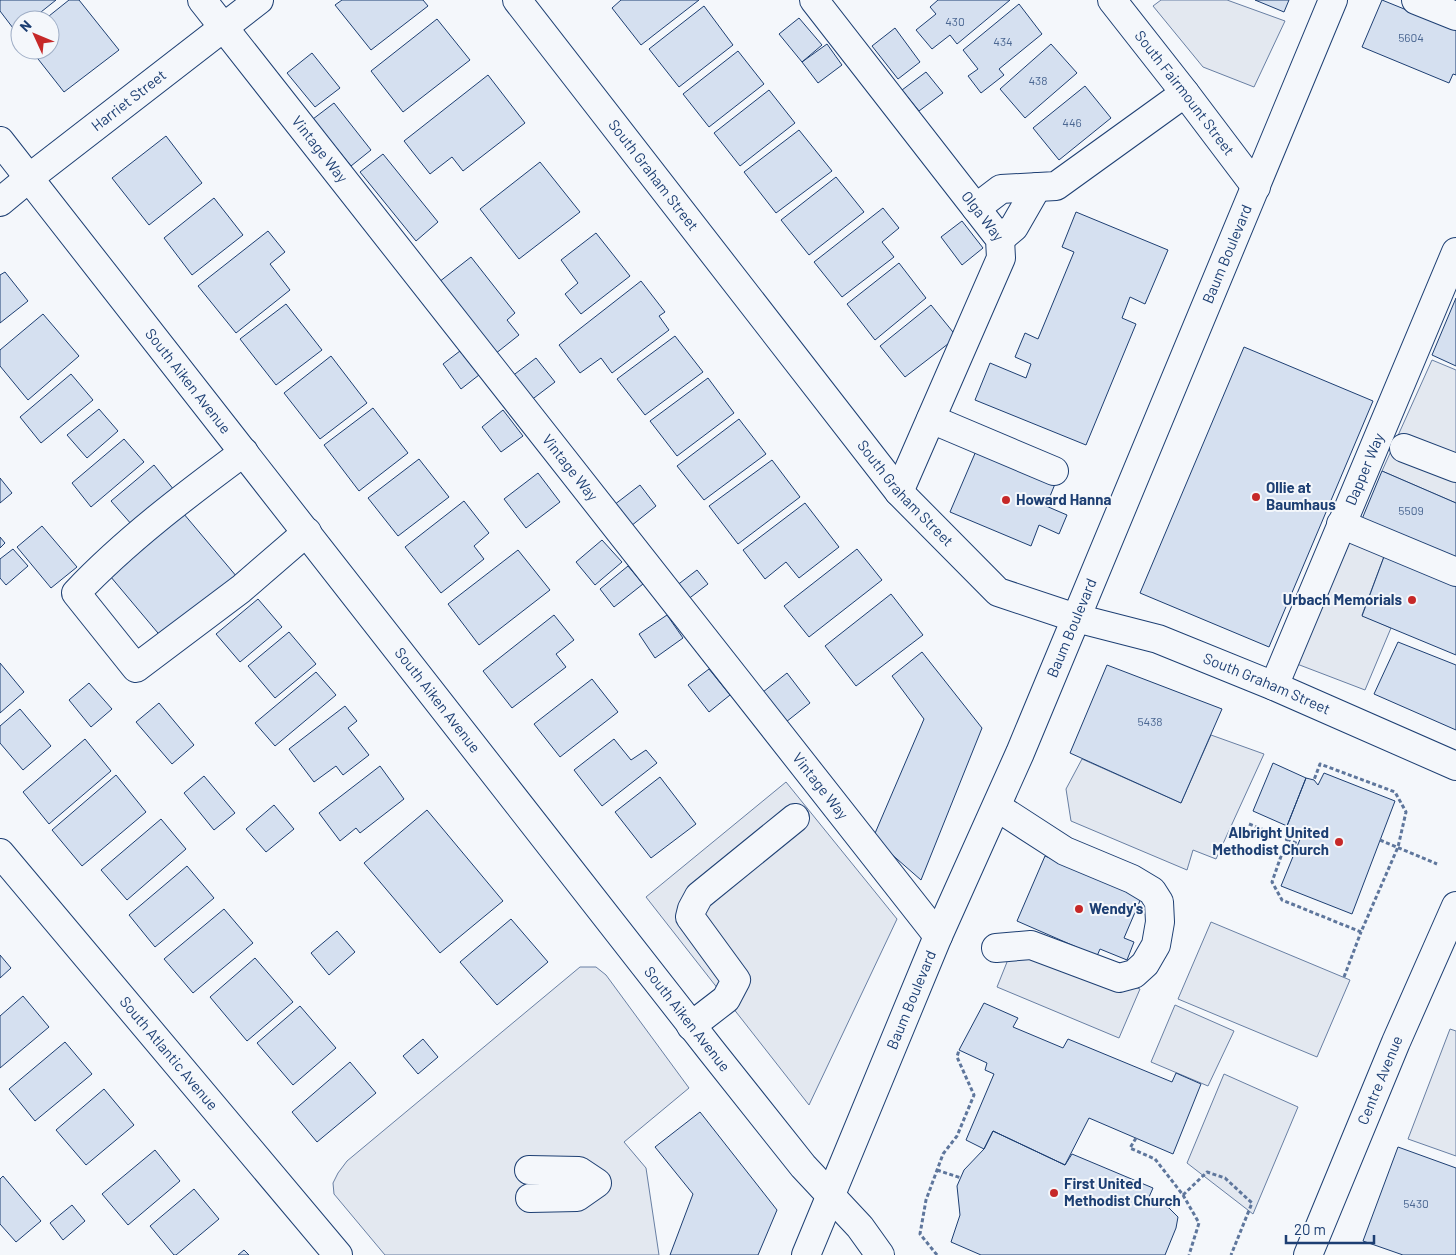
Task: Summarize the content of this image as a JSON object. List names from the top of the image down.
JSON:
{
  "streets": {
    "street": [
      "South Fairmount Street",
      "Harriet Street",
      "Vintage Way",
      "South Graham Street",
      "Olga Way",
      "Baum Boulevard",
      "South Aiken Avenue",
      "Dapper Way",
      "South Atlantic Avenue",
      "Centre Avenue"
    ]
  },
  "crossings": [
    ["South Fairmount Street", "Baum Boulevard"],
    ["Harriet Street", "Vintage Way"],
    ["Harriet Street", "South Aiken Avenue"],
    ["Vintage Way", "Baum Boulevard"],
    ["South Graham Street", "Olga Way"],
    ["South Graham Street", "Baum Boulevard"],
    ["South Graham Street", "Dapper Way"],
    ["Baum Boulevard", "South Aiken Avenue"]
  ],
  "places": [
    "Ollie at Baumhaus",
    "Howard Hanna",
    "Urbach Memorials",
    "Albright United Methodist Church",
    "Wendy's",
    "First United Methodist Church"
  ],
  "house_numbers": [
    "430",
    "5604",
    "434",
    "438",
    "446",
    "5509",
    "5438",
    "5430"
  ],
  "scale_bar": "20 m",
  "north": "top left"
}
